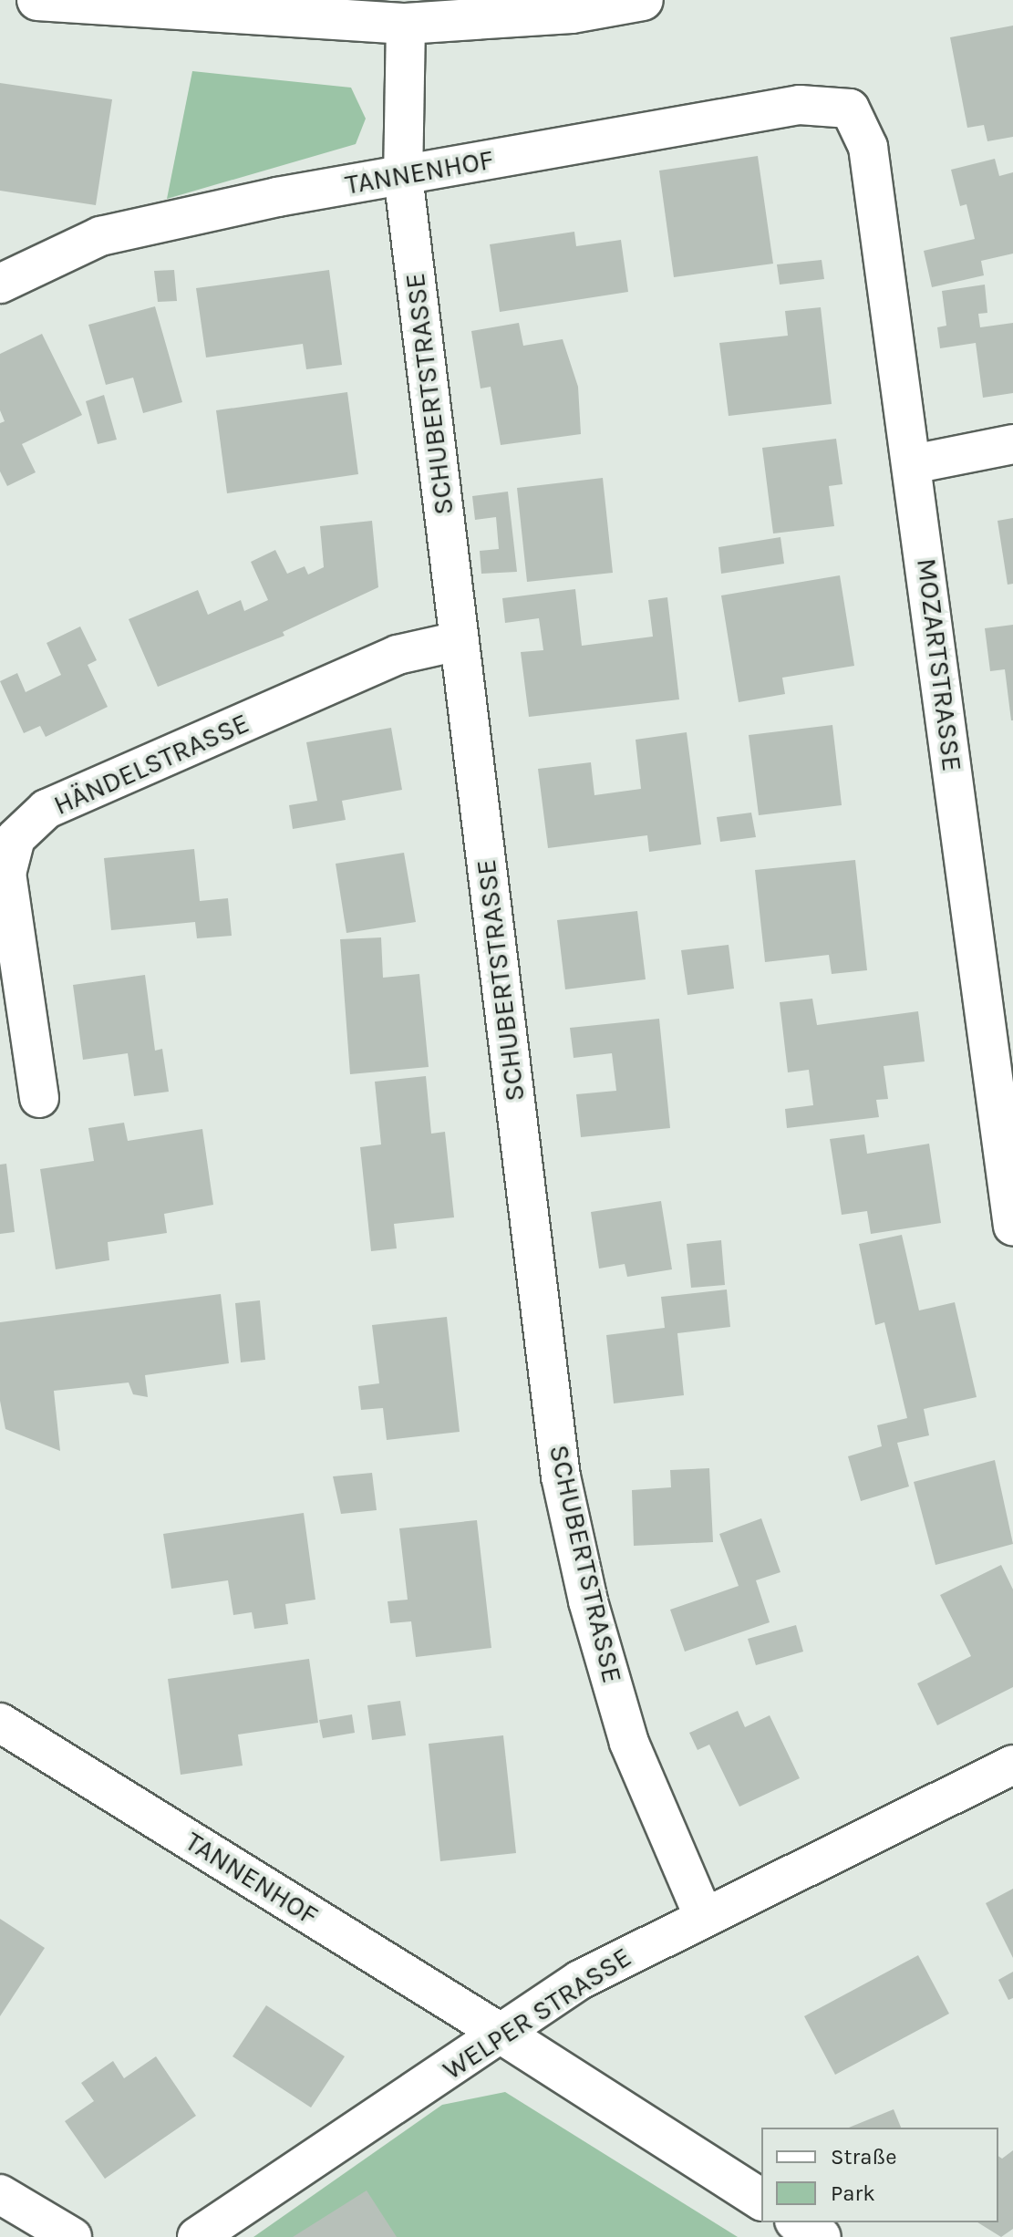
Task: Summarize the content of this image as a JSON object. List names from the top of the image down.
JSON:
{
  "streets": {
    "street": [
      "TANNENHOF",
      "SCHUBERTSTRASSE",
      "MOZARTSTRASSE",
      "HÄNDELSTRASSE",
      "WELPER STRASSE"
    ]
  },
  "crossings": [
    ["TANNENHOF", "SCHUBERTSTRASSE"],
    ["TANNENHOF", "MOZARTSTRASSE"],
    ["TANNENHOF", "WELPER STRASSE"],
    ["SCHUBERTSTRASSE", "HÄNDELSTRASSE"],
    ["SCHUBERTSTRASSE", "WELPER STRASSE"]
  ],
  "legend": ["Straße", "Park"]
}
